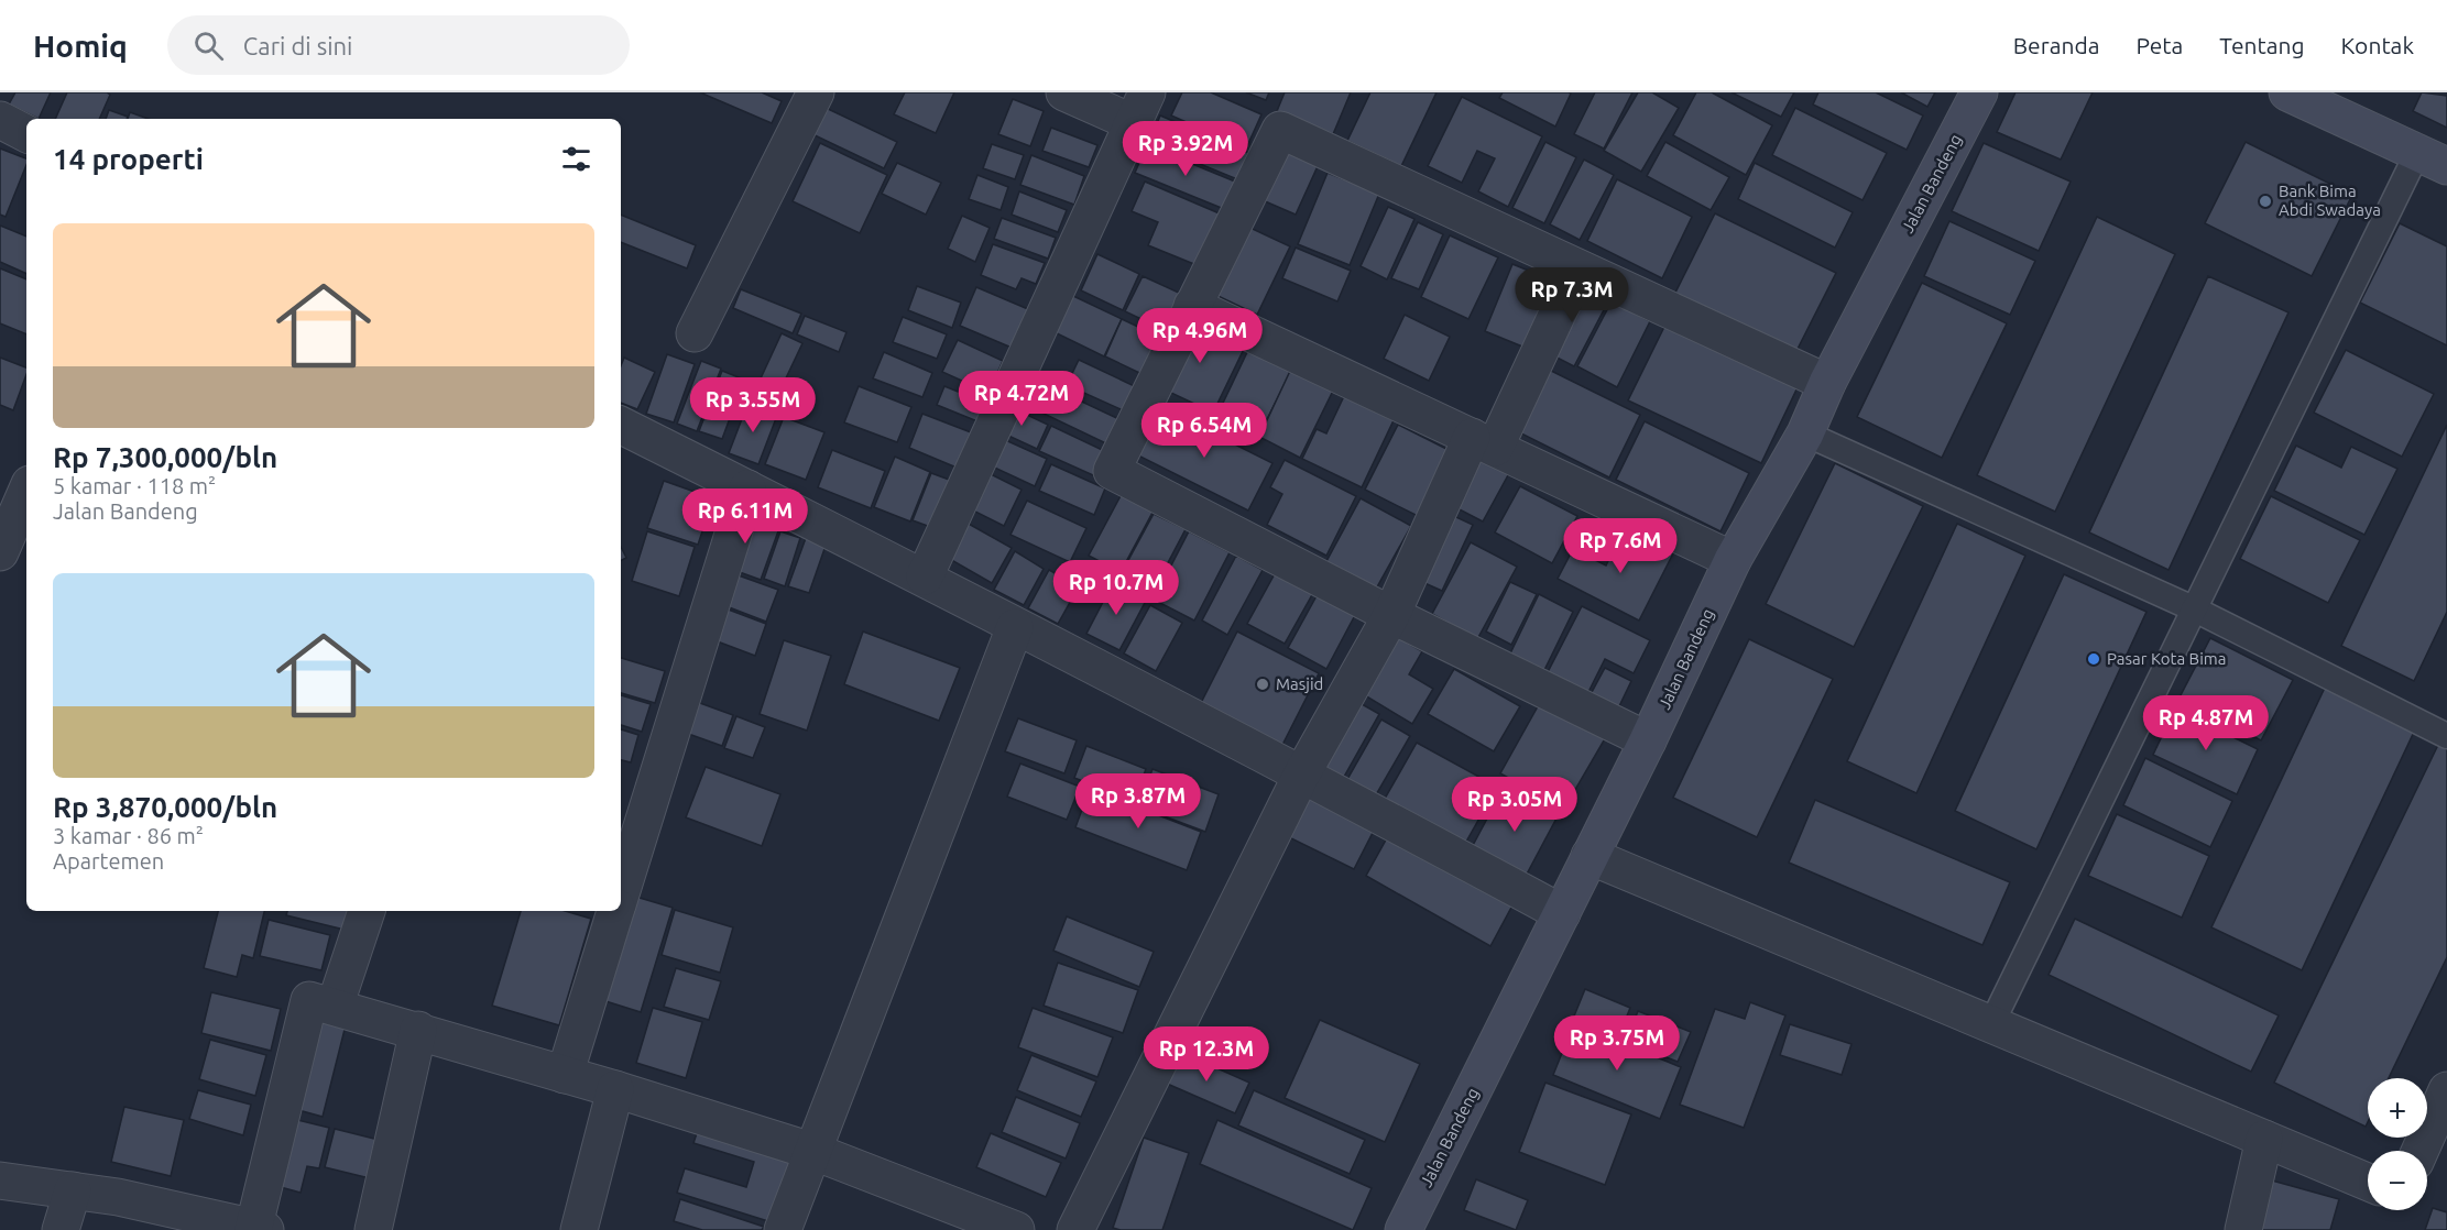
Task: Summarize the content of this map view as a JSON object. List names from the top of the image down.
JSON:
{
  "streets": {
    "street": ["Jalan Bandeng"]
  },
  "places": ["Bank Bima Abdi Swadaya", "Pasar Kota Bima", "Masjid"],
  "page": {
    "header": "Homiq",
    "search": "Cari di sini",
    "nav": [
      "Beranda",
      "Peta",
      "Tentang",
      "Kontak"
    ],
    "heading": "14 properti",
    "price": [
      "Rp 3.92M",
      "Rp 7.3M",
      "Rp 4.96M",
      "Rp 4.72M",
      "Rp 3.55M",
      "Rp 6.54M",
      "Rp 6.11M",
      "Rp 7.6M",
      "Rp 10.7M",
      "Rp 4.87M",
      "Rp 3.87M",
      "Rp 3.05M",
      "Rp 3.75M",
      "Rp 12.3M"
    ],
    "list": [
      {
        "name": "Rp 7,300,000/bln",
        "note": "5 kamar · 118 m² · Jalan Bandeng"
      },
      {
        "name": "Rp 3,870,000/bln",
        "note": "3 kamar · 86 m² · Apartemen"
      }
    ],
    "map_buttons": ["+", "−"]
  }
}
